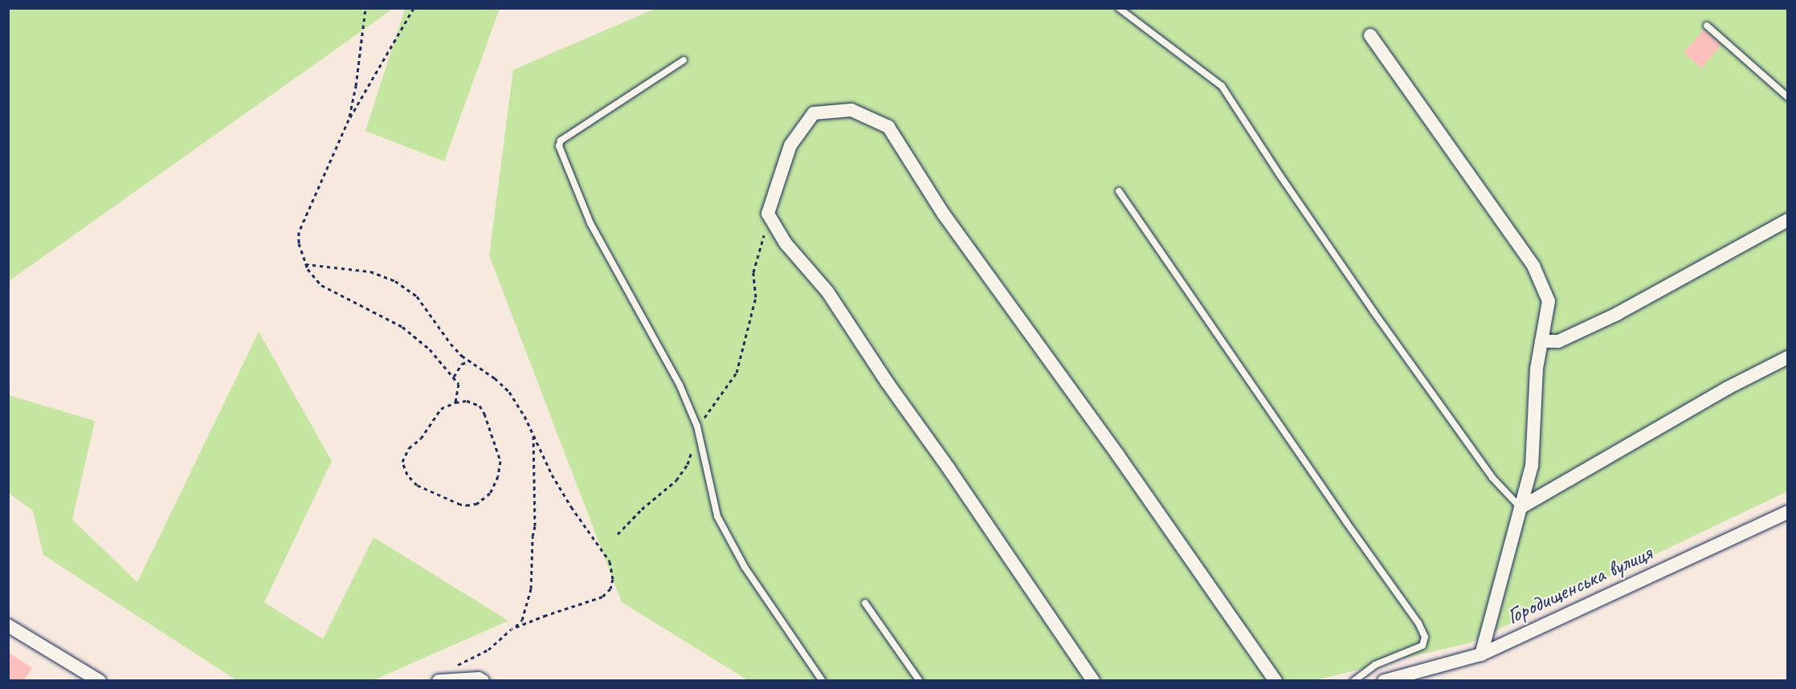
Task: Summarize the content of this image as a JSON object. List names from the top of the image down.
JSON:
{
  "streets": {
    "street": ["Городищенська вулиця"]
  }
}
